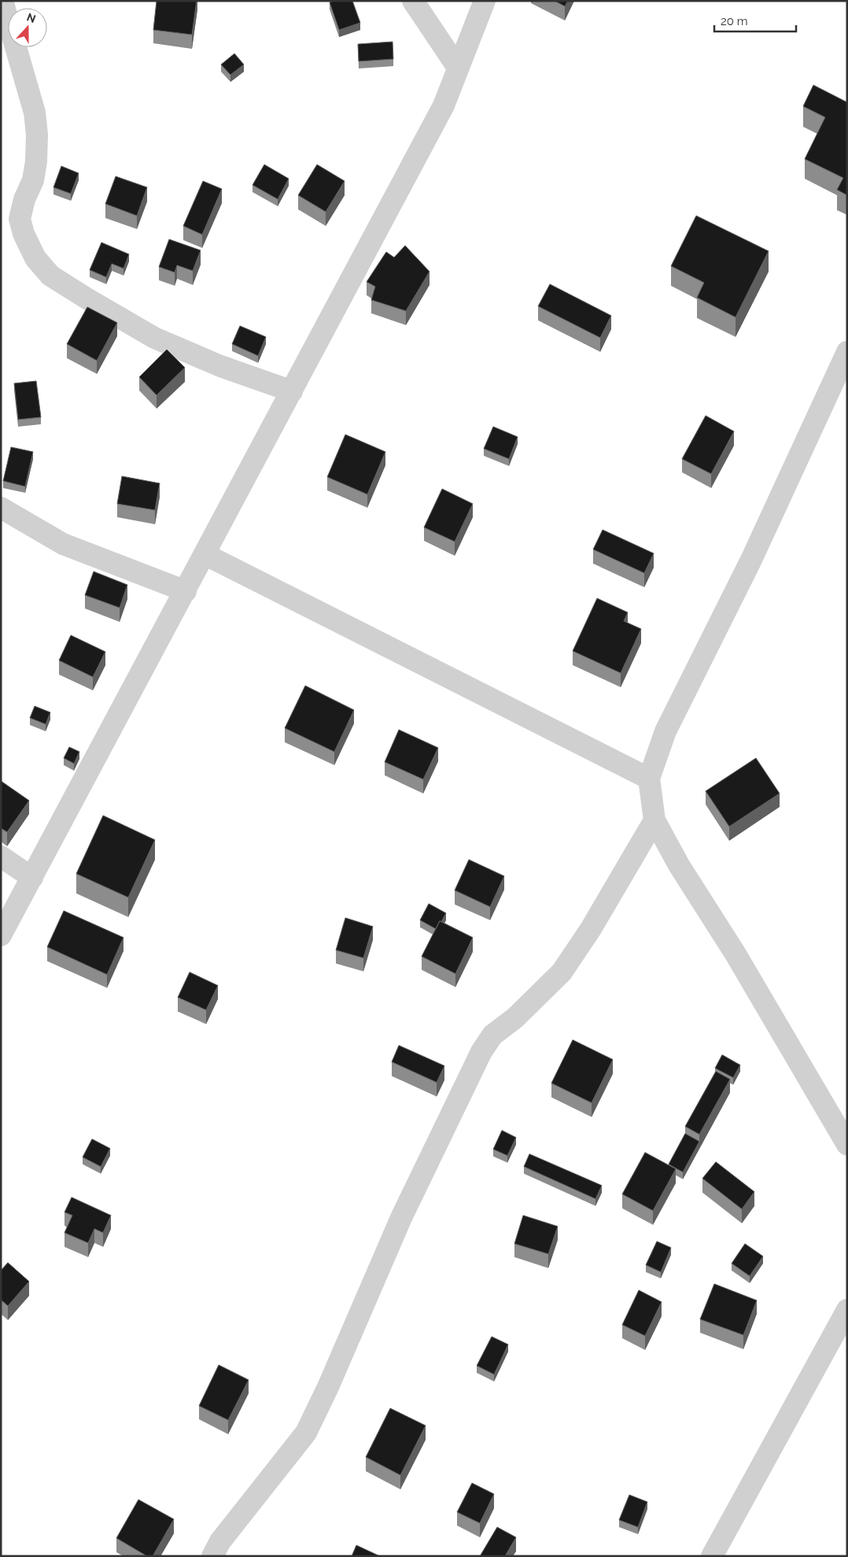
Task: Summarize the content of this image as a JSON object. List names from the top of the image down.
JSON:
{
  "scale_bar": "20 m",
  "north": "top"
}
